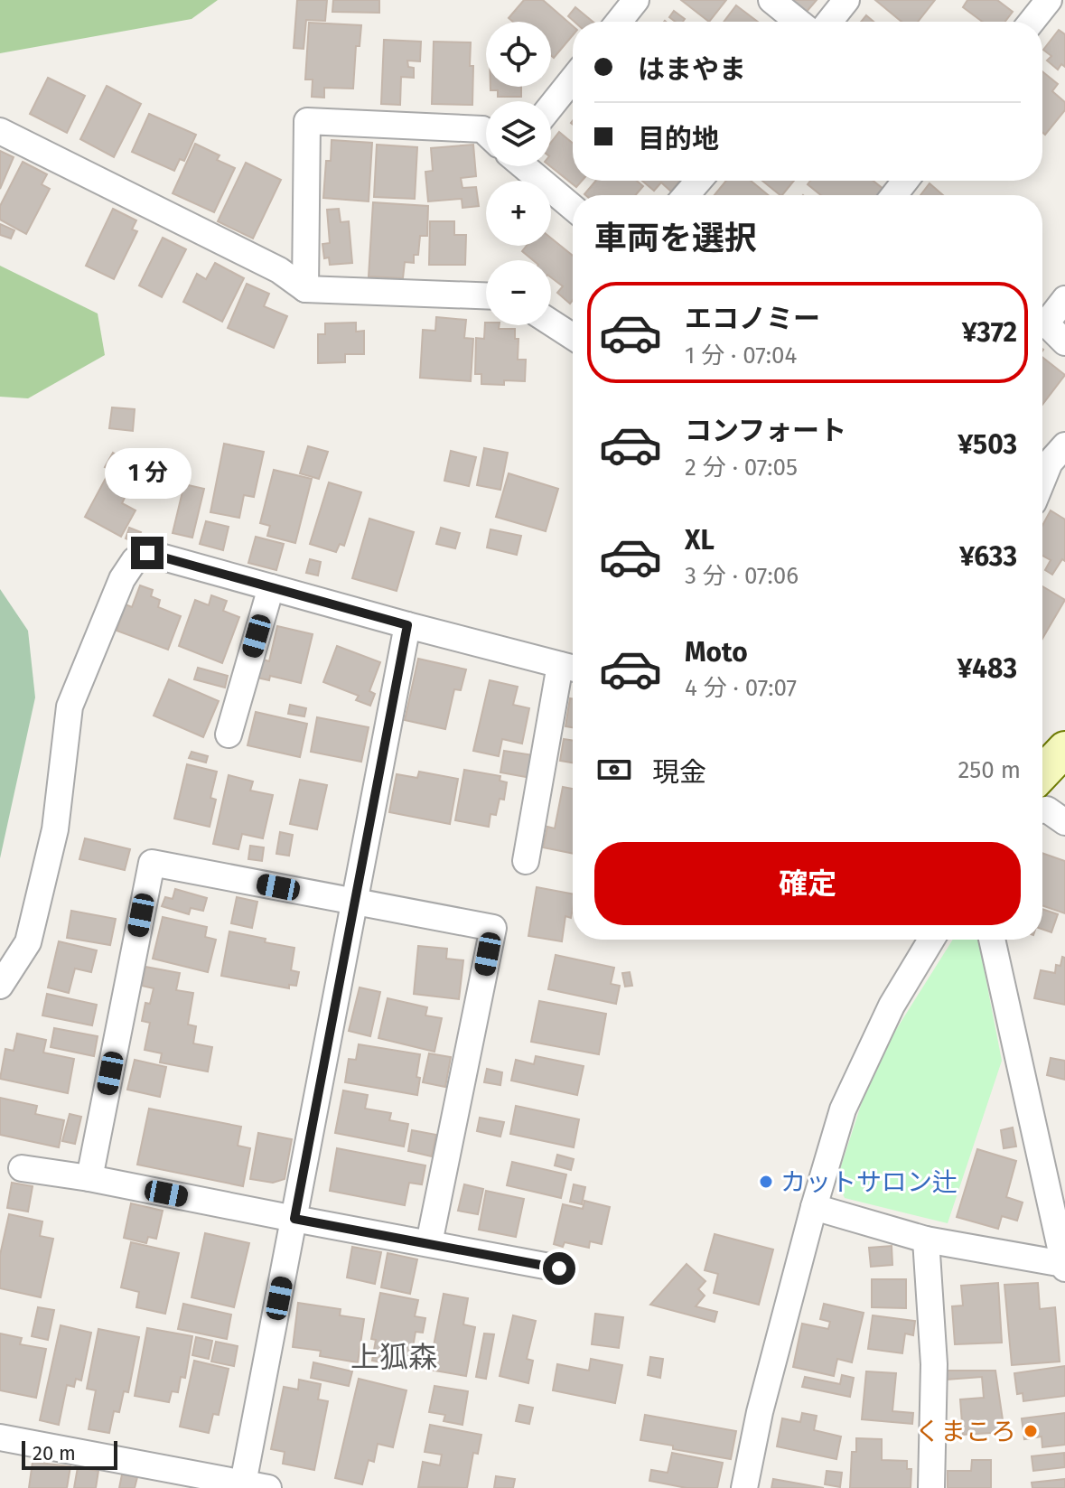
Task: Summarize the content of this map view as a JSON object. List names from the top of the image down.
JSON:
{
  "districts": ["上狐森"],
  "places": ["カットサロン辻", "くまころ"],
  "scale_bar": "20 m",
  "page": {
    "map_buttons": ["+", "−"],
    "banner": ["はまやま", "目的地"],
    "heading": "車両を選択",
    "list": [
      {
        "name": "エコノミー",
        "note": "1 分 · 07:04",
        "value": "¥372"
      },
      {
        "name": "コンフォート",
        "note": "2 分 · 07:05",
        "value": "¥503"
      },
      {
        "name": "XL",
        "note": "3 分 · 07:06",
        "value": "¥633"
      },
      {
        "name": "Moto",
        "note": "4 分 · 07:07",
        "value": "¥483"
      }
    ],
    "bubble": "1 分",
    "pay": ["現金", "250 m"],
    "buttons": "確定",
    "scale": "20 m"
  }
}
